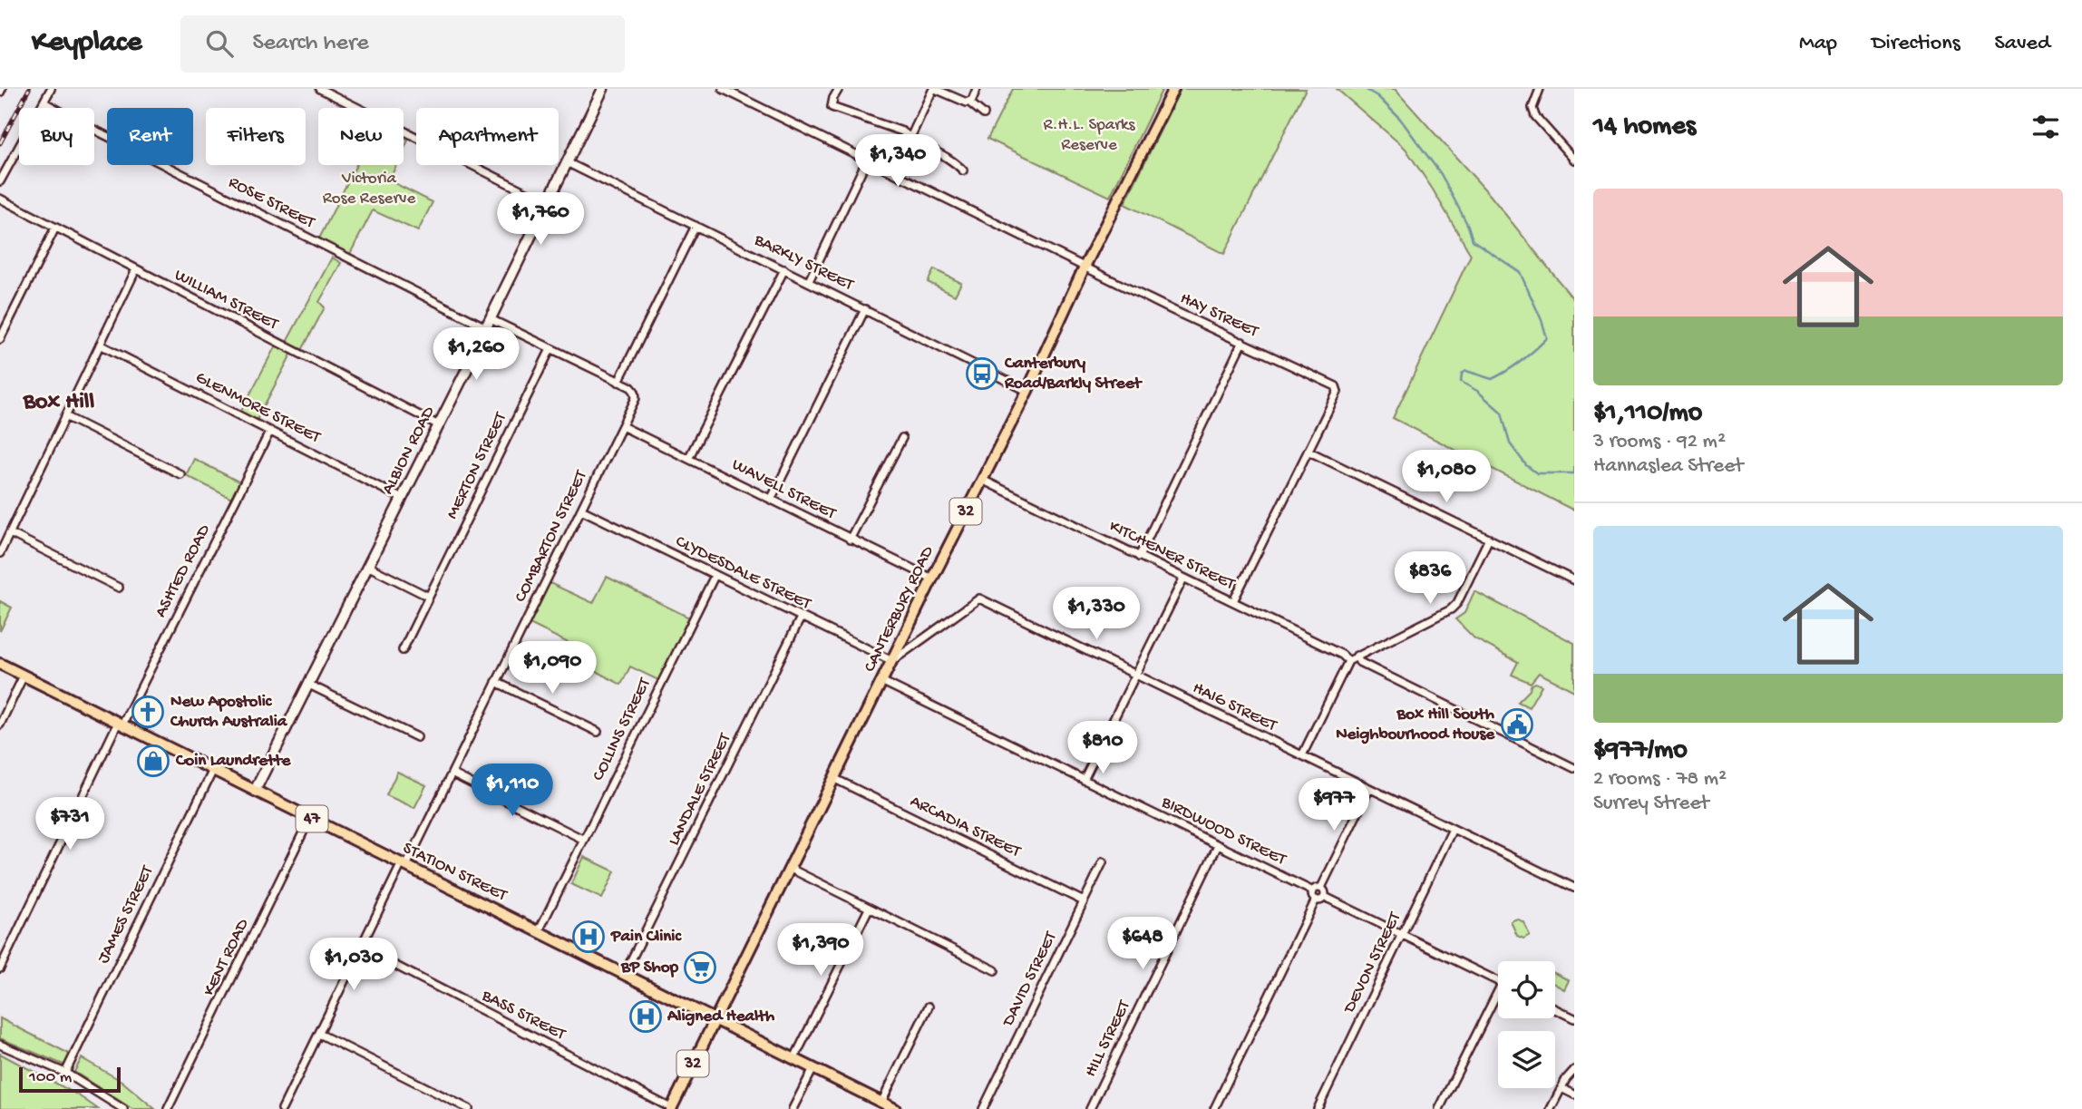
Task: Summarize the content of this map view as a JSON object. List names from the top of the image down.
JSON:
{
  "streets": {
    "main road": [
      "32",
      "CANTERBURY ROAD",
      "47",
      "STATION STREET"
    ],
    "street": [
      "ROSE STREET",
      "BARKLY STREET",
      "WILLIAM STREET",
      "HAY STREET",
      "GLENMORE STREET",
      "ALBION ROAD",
      "MERTON STREET",
      "WAVELL STREET",
      "COMBARTON STREET",
      "KITCHENER STREET",
      "ASHTED ROAD",
      "CLYDESDALE STREET",
      "HAIG STREET",
      "COLLINS STREET",
      "LANDALE STREET",
      "ARCADIA STREET",
      "BIRDWOOD STREET",
      "JAMES STREET",
      "KENT ROAD",
      "DEVON STREET",
      "DAVID STREET",
      "BASS STREET",
      "HILL STREET"
    ]
  },
  "crossings": [
    ["ROSE STREET", "ALBION ROAD"],
    ["ROSE STREET", "MERTON STREET"],
    ["ROSE STREET", "COMBARTON STREET"],
    ["BARKLY STREET", "ALBION ROAD"],
    ["BARKLY STREET", "CANTERBURY ROAD"],
    ["WILLIAM STREET", "ALBION ROAD"],
    ["HAY STREET", "CANTERBURY ROAD"],
    ["GLENMORE STREET", "ALBION ROAD"],
    ["GLENMORE STREET", "ASHTED ROAD"],
    ["ALBION ROAD", "STATION STREET"],
    ["WAVELL STREET", "COMBARTON STREET"],
    ["WAVELL STREET", "CANTERBURY ROAD"],
    ["COMBARTON STREET", "CLYDESDALE STREET"],
    ["COMBARTON STREET", "STATION STREET"],
    ["COMBARTON STREET", "BASS STREET"],
    ["KITCHENER STREET", "CANTERBURY ROAD"],
    ["ASHTED ROAD", "STATION STREET"],
    ["CLYDESDALE STREET", "CANTERBURY ROAD"],
    ["CLYDESDALE STREET", "HAIG STREET"],
    ["CLYDESDALE STREET", "COLLINS STREET"],
    ["CLYDESDALE STREET", "LANDALE STREET"],
    ["CANTERBURY ROAD", "HAIG STREET"],
    ["CANTERBURY ROAD", "ARCADIA STREET"],
    ["CANTERBURY ROAD", "BIRDWOOD STREET"],
    ["CANTERBURY ROAD", "STATION STREET"],
    ["CANTERBURY ROAD", "BASS STREET"],
    ["HAIG STREET", "DEVON STREET"],
    ["COLLINS STREET", "STATION STREET"],
    ["LANDALE STREET", "STATION STREET"],
    ["ARCADIA STREET", "DAVID STREET"],
    ["BIRDWOOD STREET", "HILL STREET"],
    ["STATION STREET", "JAMES STREET"],
    ["STATION STREET", "KENT ROAD"]
  ],
  "districts": ["Box Hill"],
  "parks": ["R.H.L. Sparks Reserve", "Victoria Rose Reserve"],
  "places": {
    "bus stop": ["Canterbury Road/Barkly Street"],
    "church": ["New Apostolic Church Australia"],
    "public building": ["Box Hill South Neighbourhood House"],
    "shop": ["Coin Laundrette"],
    "hospital": ["Pain Clinic", "Aligned Health"],
    "supermarket": ["BP Shop"]
  },
  "scale_bar": "100 m",
  "page": {
    "header": "Keyplace",
    "search": "Search here",
    "nav": ["Map", "Directions", "Saved"],
    "heading": "14 homes",
    "chip": [
      "Buy",
      "Rent",
      "Filters",
      "New",
      "Apartment"
    ],
    "price": [
      "$1,340",
      "$1,760",
      "$1,260",
      "$1,080",
      "$836",
      "$1,330",
      "$1,090",
      "$810",
      "$1,110",
      "$977",
      "$731",
      "$648",
      "$1,390",
      "$1,030"
    ],
    "list": [
      {
        "name": "$1,110/mo",
        "note": "3 rooms · 92 m² · Hannaslea Street"
      },
      {
        "name": "$977/mo",
        "note": "2 rooms · 78 m² · Surrey Street"
      }
    ],
    "scale": "100 m"
  }
}
